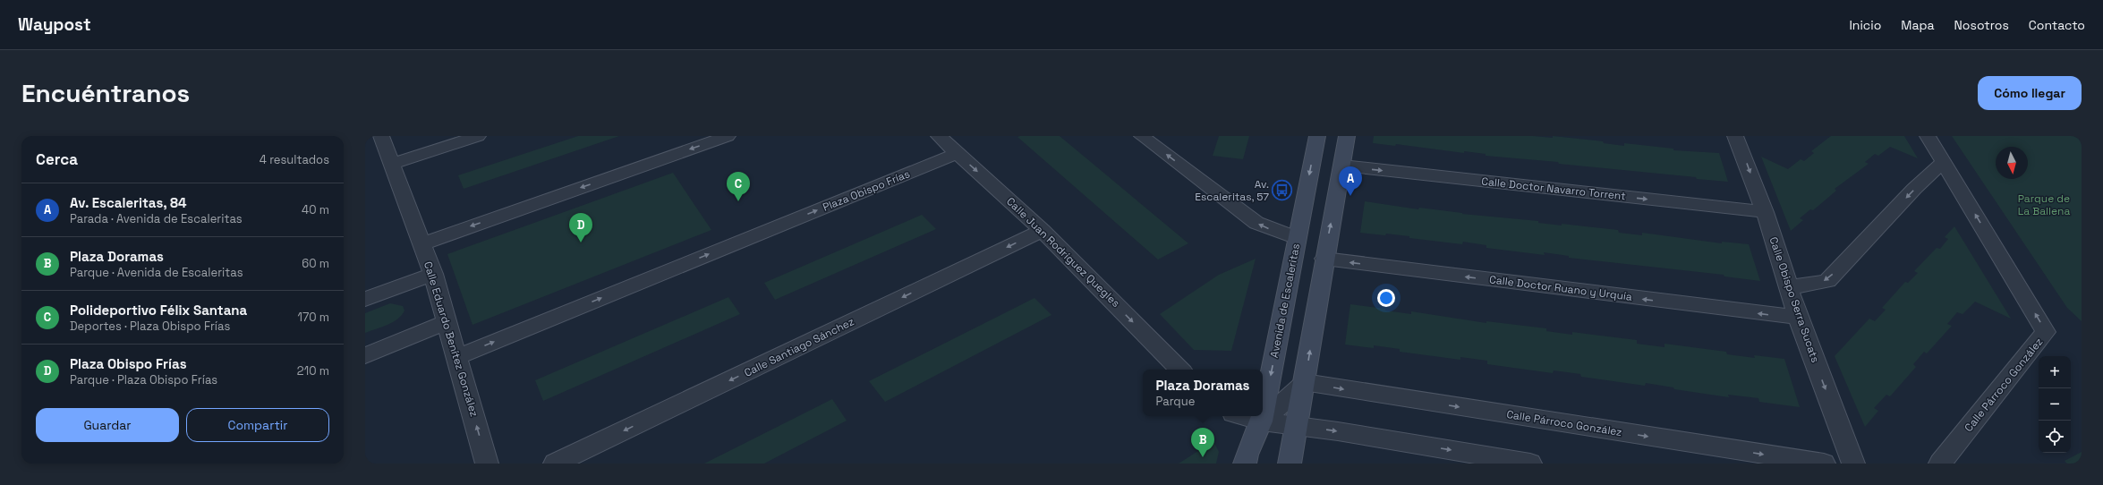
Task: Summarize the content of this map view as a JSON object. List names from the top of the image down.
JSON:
{
  "streets": {
    "street": [
      "Calle Doctor Navarro Torrent",
      "Plaza Obispo Frías",
      "Calle Juan Rodríguez Quegles",
      "Calle Doctor Ruano y Urquía",
      "Calle Obispo Serra Sucats",
      "Avenida de Escaleritas",
      "Calle Eduardo Benítez González",
      "Calle Santiago Sánchez",
      "Calle Párroco González"
    ]
  },
  "crossings": [
    ["Calle Doctor Navarro Torrent", "Calle Obispo Serra Sucats"],
    ["Plaza Obispo Frías", "Calle Juan Rodríguez Quegles"],
    ["Plaza Obispo Frías", "Calle Eduardo Benítez González"],
    ["Calle Juan Rodríguez Quegles", "Calle Santiago Sánchez"],
    ["Calle Doctor Ruano y Urquía", "Calle Obispo Serra Sucats"]
  ],
  "one_way": ["Calle Doctor Navarro Torrent", "Calle Obispo Serra Sucats", "Calle Santiago Sánchez"],
  "parks": ["Parque de La Ballena"],
  "places": {
    "bus stop": ["Av. Escaleritas, 57"]
  },
  "north": "bottom",
  "page": {
    "header": "Waypost",
    "nav": [
      "Inicio",
      "Mapa",
      "Nosotros",
      "Contacto"
    ],
    "buttons": [
      "Cómo llegar",
      ["Guardar", "Compartir"]
    ],
    "title": "Encuéntranos",
    "heading": ["Cerca", "4 resultados"],
    "pins": [
      "A",
      "C",
      "D",
      "B"
    ],
    "list": [
      {
        "mark": "A",
        "name": "Av. Escaleritas, 84",
        "note": "Parada · Avenida de Escaleritas",
        "value": "40 m"
      },
      {
        "mark": "B",
        "name": "Plaza Doramas",
        "note": "Parque · Avenida de Escaleritas",
        "value": "60 m"
      },
      {
        "mark": "C",
        "name": "Polideportivo Félix Santana",
        "note": "Deportes · Plaza Obispo Frías",
        "value": "170 m"
      },
      {
        "mark": "D",
        "name": "Plaza Obispo Frías",
        "note": "Parque · Plaza Obispo Frías",
        "value": "210 m"
      }
    ],
    "map_buttons": ["+", "−"],
    "popup": ["Plaza Doramas", "Parque"]
  }
}
